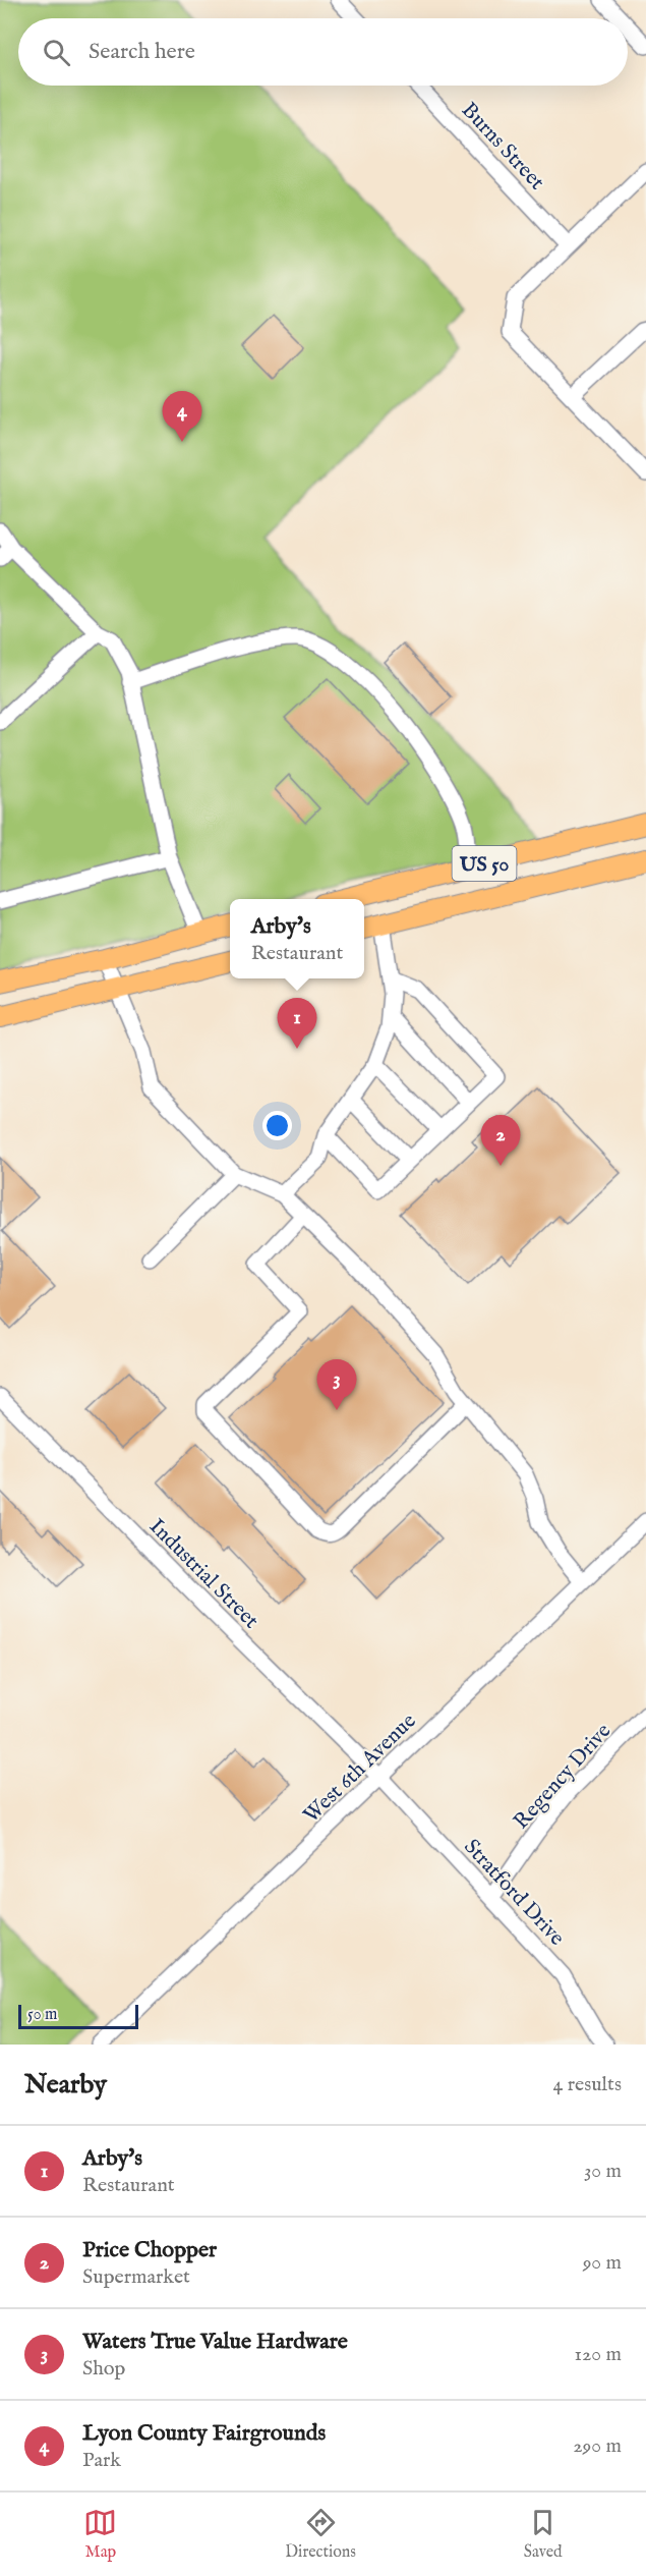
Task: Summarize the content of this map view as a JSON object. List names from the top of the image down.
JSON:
{
  "streets": {
    "main road": ["US 50"],
    "street": [
      "Burns Street",
      "Industrial Street",
      "West 6th Avenue",
      "Regency Drive",
      "Stratford Drive"
    ]
  },
  "crossings": [
    ["Industrial Street", "West 6th Avenue"],
    ["Industrial Street", "Stratford Drive"],
    ["West 6th Avenue", "Stratford Drive"],
    ["Regency Drive", "Stratford Drive"]
  ],
  "scale_bar": "50 m",
  "page": {
    "search": "Search here",
    "pins": [
      "4",
      "1",
      "2",
      "3"
    ],
    "popup": ["Arby's", "Restaurant"],
    "scale": "50 m",
    "heading": ["Nearby", "4 results"],
    "list": [
      {
        "mark": "1",
        "name": "Arby's",
        "note": "Restaurant",
        "value": "30 m"
      },
      {
        "mark": "2",
        "name": "Price Chopper",
        "note": "Supermarket",
        "value": "90 m"
      },
      {
        "mark": "3",
        "name": "Waters True Value Hardware",
        "note": "Shop",
        "value": "120 m"
      },
      {
        "mark": "4",
        "name": "Lyon County Fairgrounds",
        "note": "Park",
        "value": "290 m"
      }
    ],
    "nav": ["Map", "Directions", "Saved"]
  }
}
